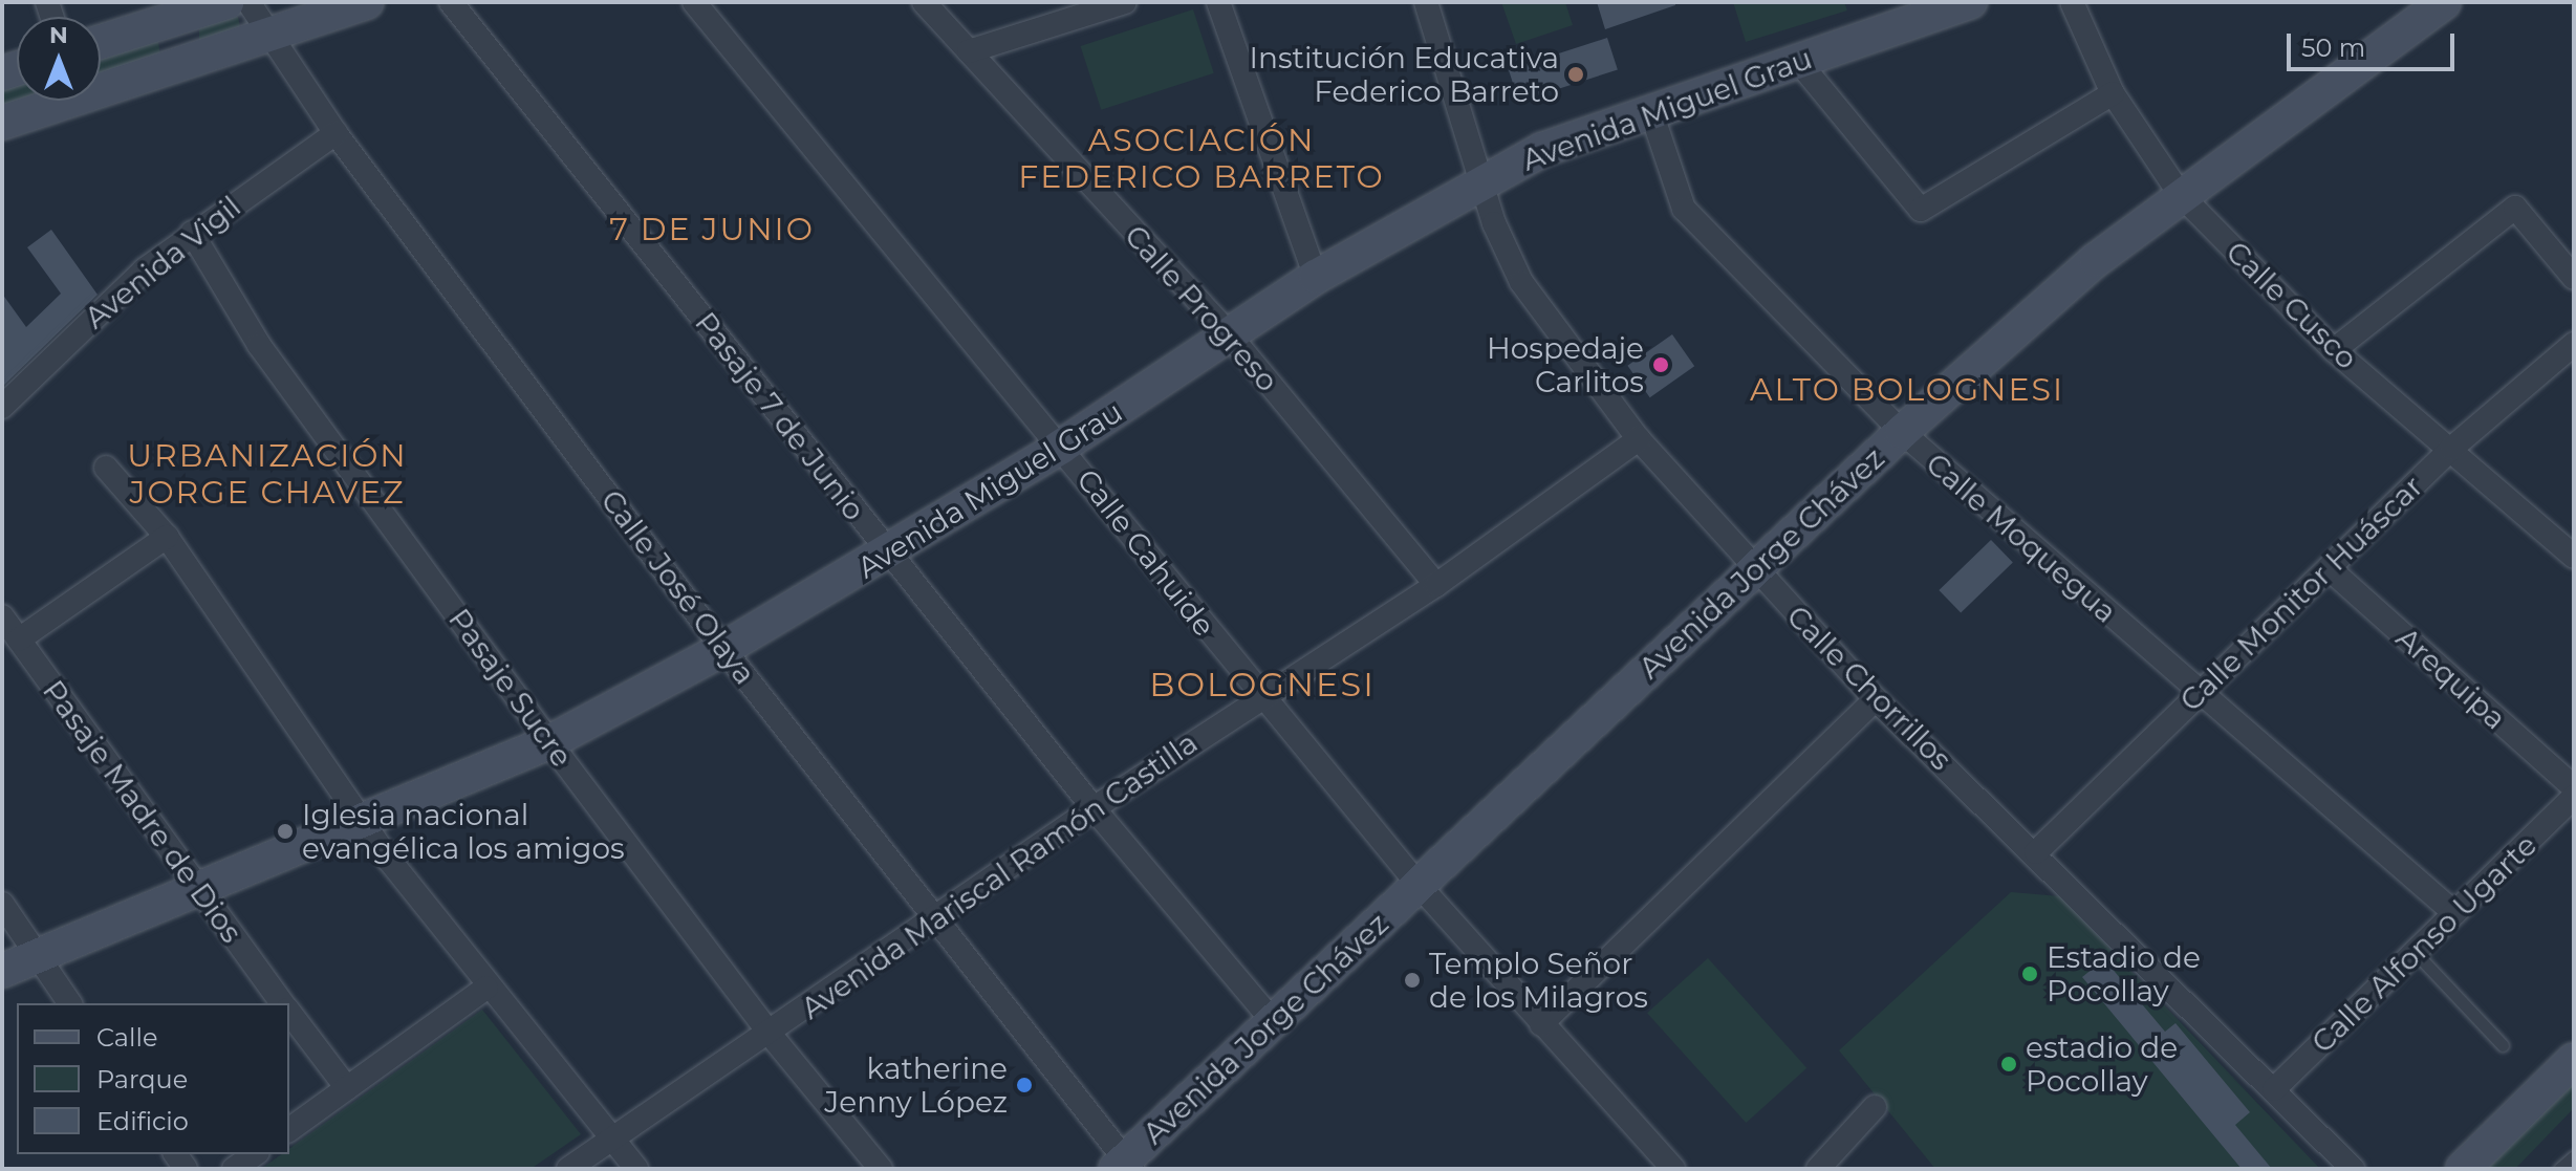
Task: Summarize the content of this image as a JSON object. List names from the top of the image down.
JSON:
{
  "streets": {
    "street": [
      "Avenida Miguel Grau",
      "Avenida Vigil",
      "Calle Cusco",
      "Calle Progreso",
      "Pasaje 7 de Junio",
      "Calle Moquegua",
      "Calle Cahuide",
      "Avenida Jorge Chávez",
      "Calle José Olaya",
      "Calle Monitor Huáscar",
      "Arequipa",
      "Pasaje Sucre",
      "Calle Chorrillos",
      "Pasaje Madre de Dios",
      "Avenida Mariscal Ramón Castilla",
      "Calle Alfonso Ugarte"
    ]
  },
  "crossings": [
    ["Avenida Miguel Grau", "Calle Progreso"],
    ["Avenida Miguel Grau", "Pasaje 7 de Junio"],
    ["Avenida Miguel Grau", "Calle Moquegua"],
    ["Avenida Miguel Grau", "Calle Cahuide"],
    ["Avenida Miguel Grau", "Calle José Olaya"],
    ["Avenida Miguel Grau", "Pasaje Sucre"],
    ["Avenida Miguel Grau", "Calle Chorrillos"],
    ["Avenida Miguel Grau", "Pasaje Madre de Dios"],
    ["Avenida Vigil", "Calle José Olaya"],
    ["Avenida Vigil", "Pasaje Sucre"],
    ["Calle Cusco", "Avenida Jorge Chávez"],
    ["Calle Cusco", "Calle Monitor Huáscar"],
    ["Calle Progreso", "Avenida Mariscal Ramón Castilla"],
    ["Pasaje 7 de Junio", "Avenida Jorge Chávez"],
    ["Pasaje 7 de Junio", "Avenida Mariscal Ramón Castilla"],
    ["Calle Moquegua", "Avenida Jorge Chávez"],
    ["Calle Moquegua", "Calle Monitor Huáscar"],
    ["Calle Moquegua", "Calle Alfonso Ugarte"],
    ["Calle Cahuide", "Avenida Jorge Chávez"],
    ["Calle Cahuide", "Avenida Mariscal Ramón Castilla"],
    ["Avenida Jorge Chávez", "Calle José Olaya"],
    ["Avenida Jorge Chávez", "Calle Chorrillos"],
    ["Calle José Olaya", "Avenida Mariscal Ramón Castilla"],
    ["Calle Monitor Huáscar", "Arequipa"],
    ["Calle Monitor Huáscar", "Calle Chorrillos"],
    ["Pasaje Sucre", "Avenida Mariscal Ramón Castilla"],
    ["Calle Chorrillos", "Avenida Mariscal Ramón Castilla"],
    ["Calle Chorrillos", "Calle Alfonso Ugarte"]
  ],
  "districts": [
    "ASOCIACIÓN FEDERICO BARRETO",
    "7 DE JUNIO",
    "ALTO BOLOGNESI",
    "URBANIZACIÓN JORGE CHAVEZ",
    "BOLOGNESI"
  ],
  "places": [
    "Institución Educativa Federico Barreto",
    "Hospedaje Carlitos",
    "Iglesia nacional evangélica los amigos",
    "Estadio de Pocollay",
    "Templo Señor de los Milagros",
    "estadio de Pocollay",
    "katherine Jenny López"
  ],
  "legend": ["Calle", "Parque", "Edificio"],
  "scale_bar": "50 m",
  "north": "top"
}
